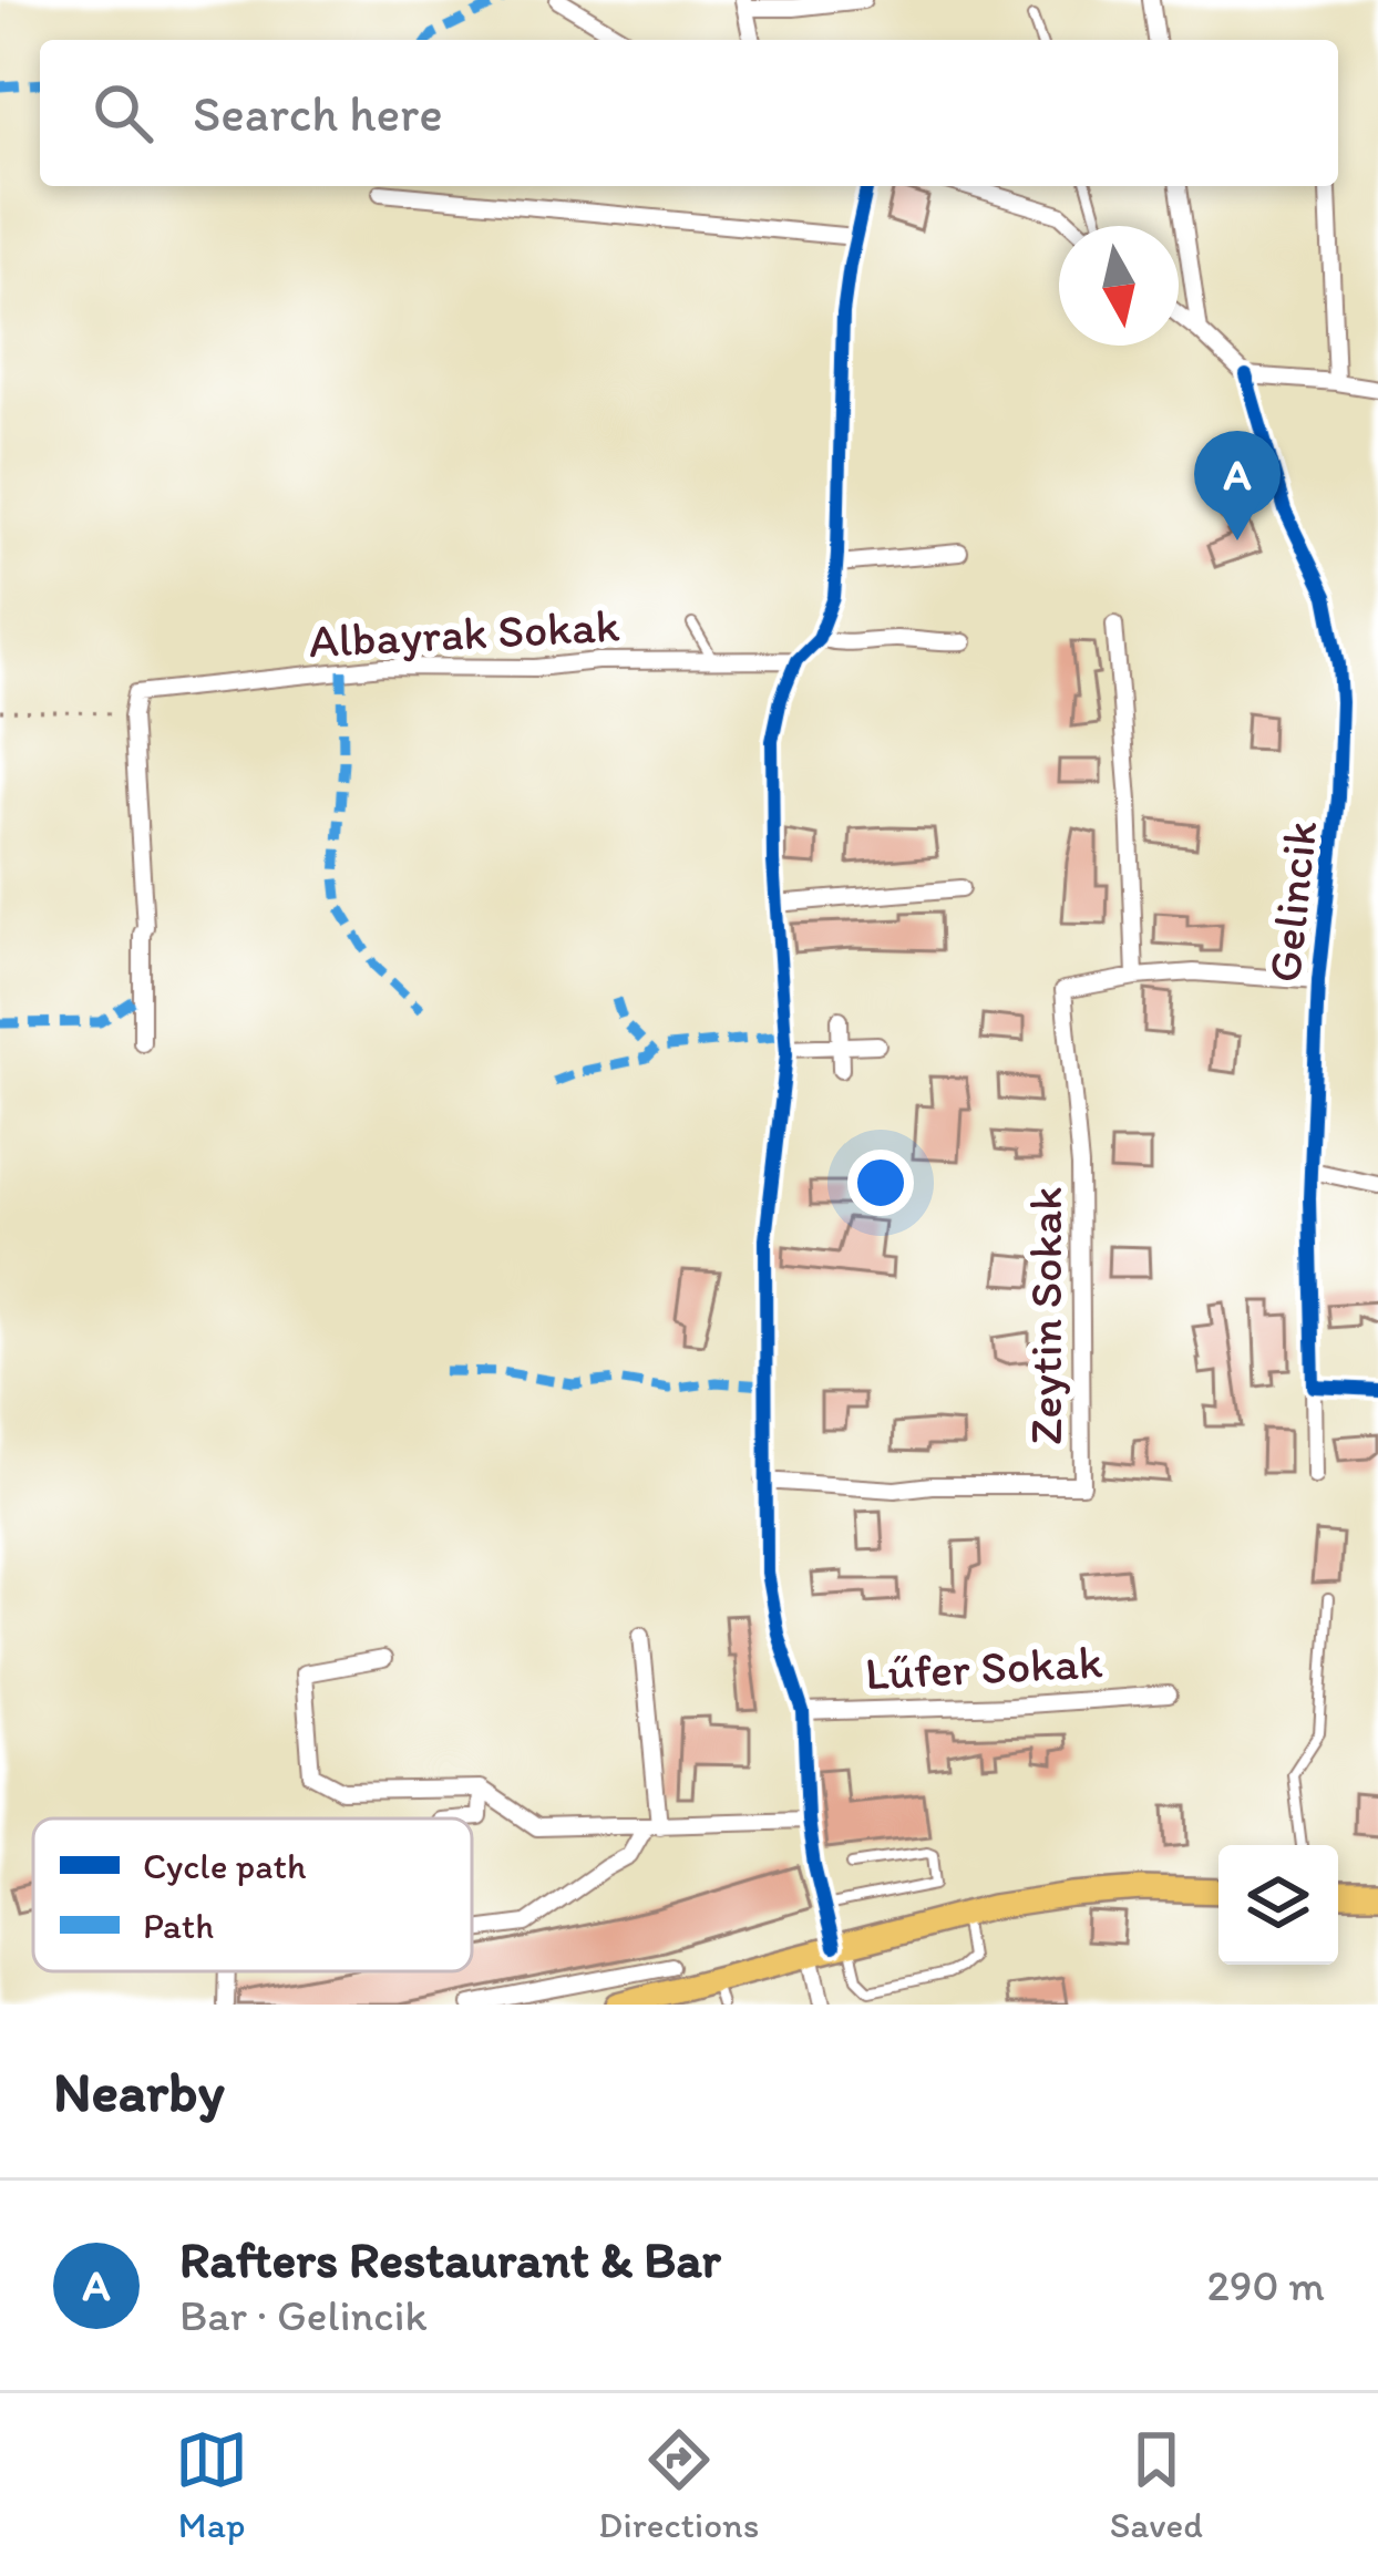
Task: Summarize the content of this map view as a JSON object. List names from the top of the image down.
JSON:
{
  "streets": {
    "street": [
      "Albayrak Sokak",
      "Gelincik",
      "Zeytin Sokak",
      "Lűfer Sokak"
    ]
  },
  "legend": ["Cycle path", "Path"],
  "north": "bottom",
  "page": {
    "search": "Search here",
    "pins": "A",
    "heading": "Nearby",
    "list": [
      {
        "mark": "A",
        "name": "Rafters Restaurant & Bar",
        "note": "Bar · Gelincik",
        "value": "290 m"
      }
    ],
    "nav": ["Map", "Directions", "Saved"]
  }
}
